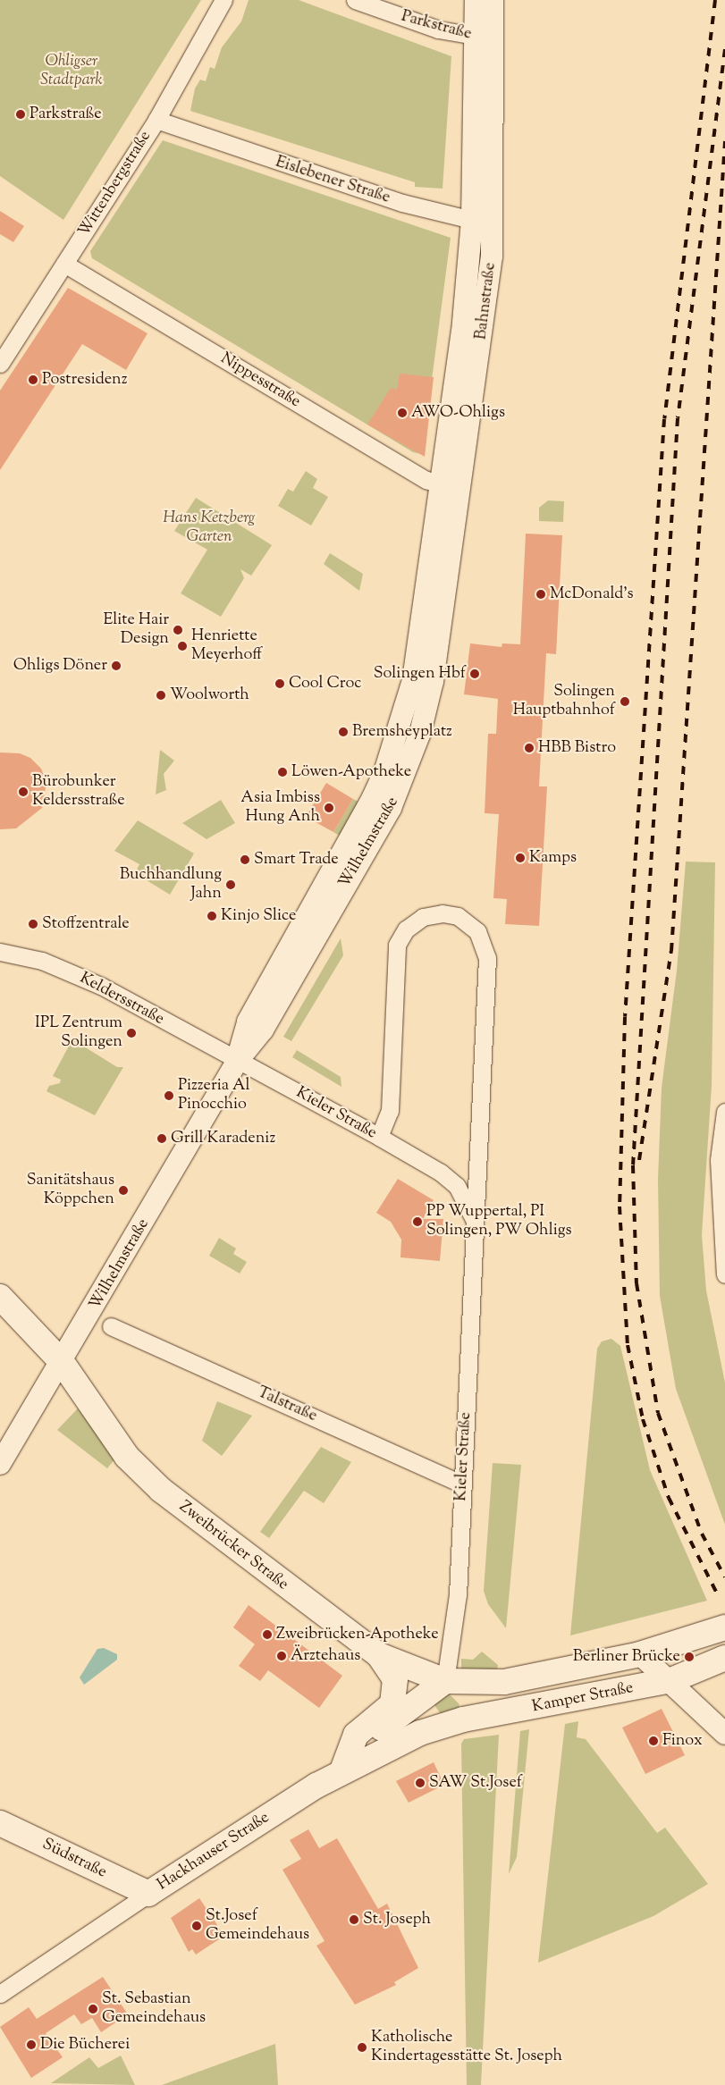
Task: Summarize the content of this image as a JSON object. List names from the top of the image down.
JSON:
{
  "streets": {
    "main road": [
      "Zweibrücker Straße",
      "Kamper Straße",
      "Hackhauser Straße",
      "Südstraße"
    ],
    "street": [
      "Parkstraße",
      "Eislebener Straße",
      "Wittenbergstraße",
      "Bahnstraße",
      "Nippesstraße",
      "Wilhelmstraße",
      "Keldersstraße",
      "Kieler Straße",
      "Talstraße"
    ]
  },
  "crossings": [
    ["Parkstraße", "Bahnstraße"],
    ["Eislebener Straße", "Wittenbergstraße"],
    ["Eislebener Straße", "Bahnstraße"],
    ["Wittenbergstraße", "Nippesstraße"],
    ["Bahnstraße", "Nippesstraße"],
    ["Bahnstraße", "Wilhelmstraße"],
    ["Wilhelmstraße", "Keldersstraße"],
    ["Wilhelmstraße", "Kieler Straße"],
    ["Wilhelmstraße", "Zweibrücker Straße"],
    ["Keldersstraße", "Kieler Straße"],
    ["Kieler Straße", "Talstraße"],
    ["Kieler Straße", "Zweibrücker Straße"],
    ["Kieler Straße", "Kamper Straße"],
    ["Zweibrücker Straße", "Kamper Straße"],
    ["Kamper Straße", "Hackhauser Straße"],
    ["Hackhauser Straße", "Südstraße"]
  ],
  "parks": ["Ohligser Stadtpark", "Hans Ketzberg Garten"],
  "places": [
    "Parkstraße",
    "Postresidenz",
    "AWO-Ohligs",
    "McDonald's",
    "Elite Hair Design",
    "Henriette Meyerhoff",
    "Ohligs Döner",
    "Solingen Hbf",
    "Cool Croc",
    "Woolworth",
    "Solingen Hauptbahnhof",
    "Bremsheyplatz",
    "HBB Bistro",
    "Löwen-Apotheke",
    "Bürobunker Keldersstraße",
    "Asia Imbiss Hung Anh",
    "Kamps",
    "Smart Trade",
    "Buchhandlung Jahn",
    "Kinjo Slice",
    "Stoffzentrale",
    "IPL Zentrum Solingen",
    "Pizzeria Al Pinocchio",
    "Grill Karadeniz",
    "Sanitätshaus Köppchen",
    "PP Wuppertal, PI Solingen, PW Ohligs",
    "Zweibrücken-Apotheke",
    "Ärztehaus",
    "Berliner Brücke",
    "Finox",
    "SAW St.Josef",
    "St. Joseph",
    "St.Josef Gemeindehaus",
    "St. Sebastian Gemeindehaus",
    "Die Bücherei",
    "Katholische Kindertagesstätte St. Joseph"
  ]
}
